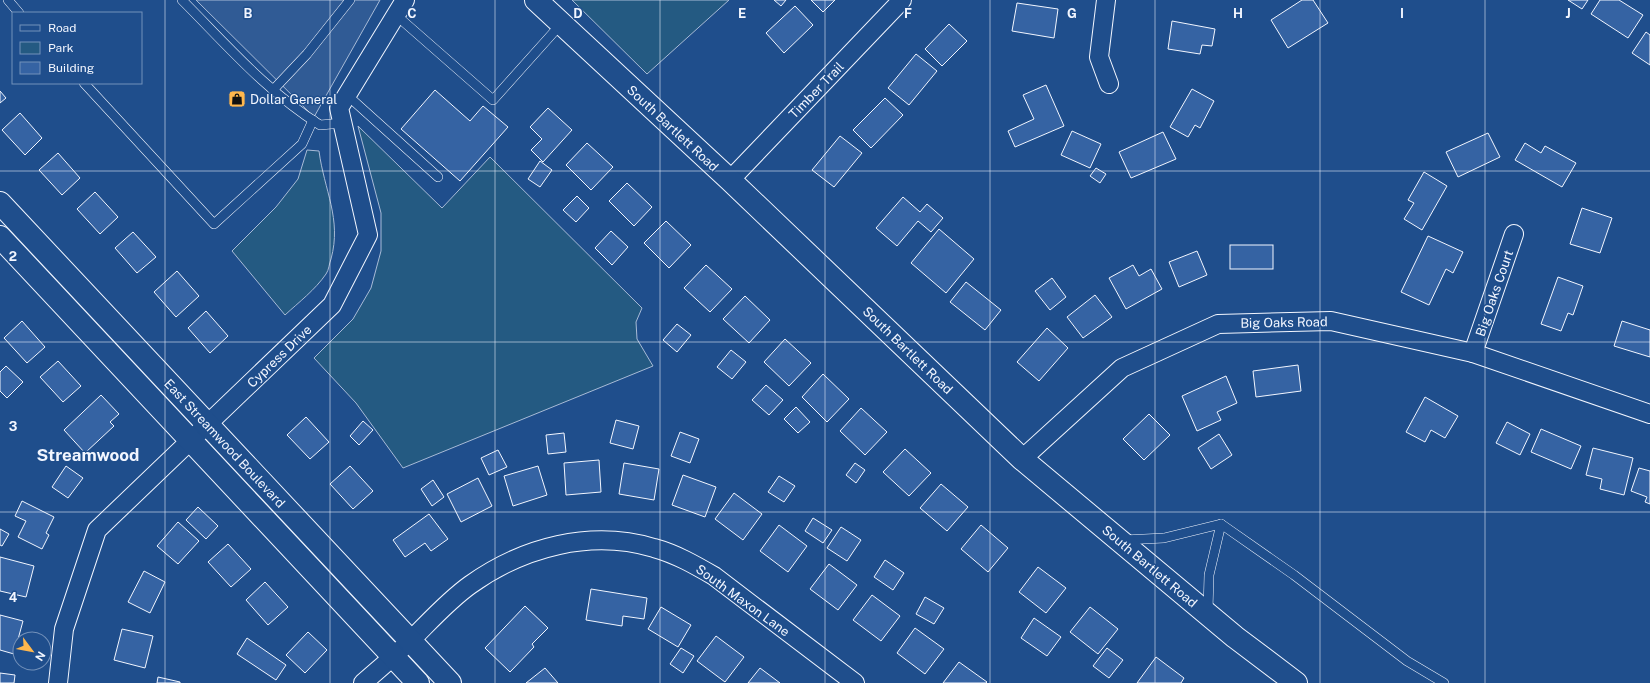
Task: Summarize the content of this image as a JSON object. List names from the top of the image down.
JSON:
{
  "streets": {
    "street": [
      "Timber Trail",
      "South Bartlett Road",
      "Big Oaks Court",
      "Big Oaks Road",
      "Cypress Drive",
      "East Streamwood Boulevard",
      "South Maxon Lane"
    ]
  },
  "crossings": [
    ["Timber Trail", "South Bartlett Road"],
    ["South Bartlett Road", "Big Oaks Road"],
    ["Big Oaks Court", "Big Oaks Road"],
    ["Cypress Drive", "East Streamwood Boulevard"],
    ["East Streamwood Boulevard", "South Maxon Lane"]
  ],
  "districts": ["Streamwood"],
  "places": {
    "shop": ["Dollar General"]
  },
  "legend": ["Road", "Park", "Building"],
  "north": "bottom right",
  "grid": {
    "columns": [
      "B",
      "C",
      "D",
      "E",
      "F",
      "G",
      "H",
      "I",
      "J"
    ],
    "rows": ["2", "3", "4"]
  }
}
